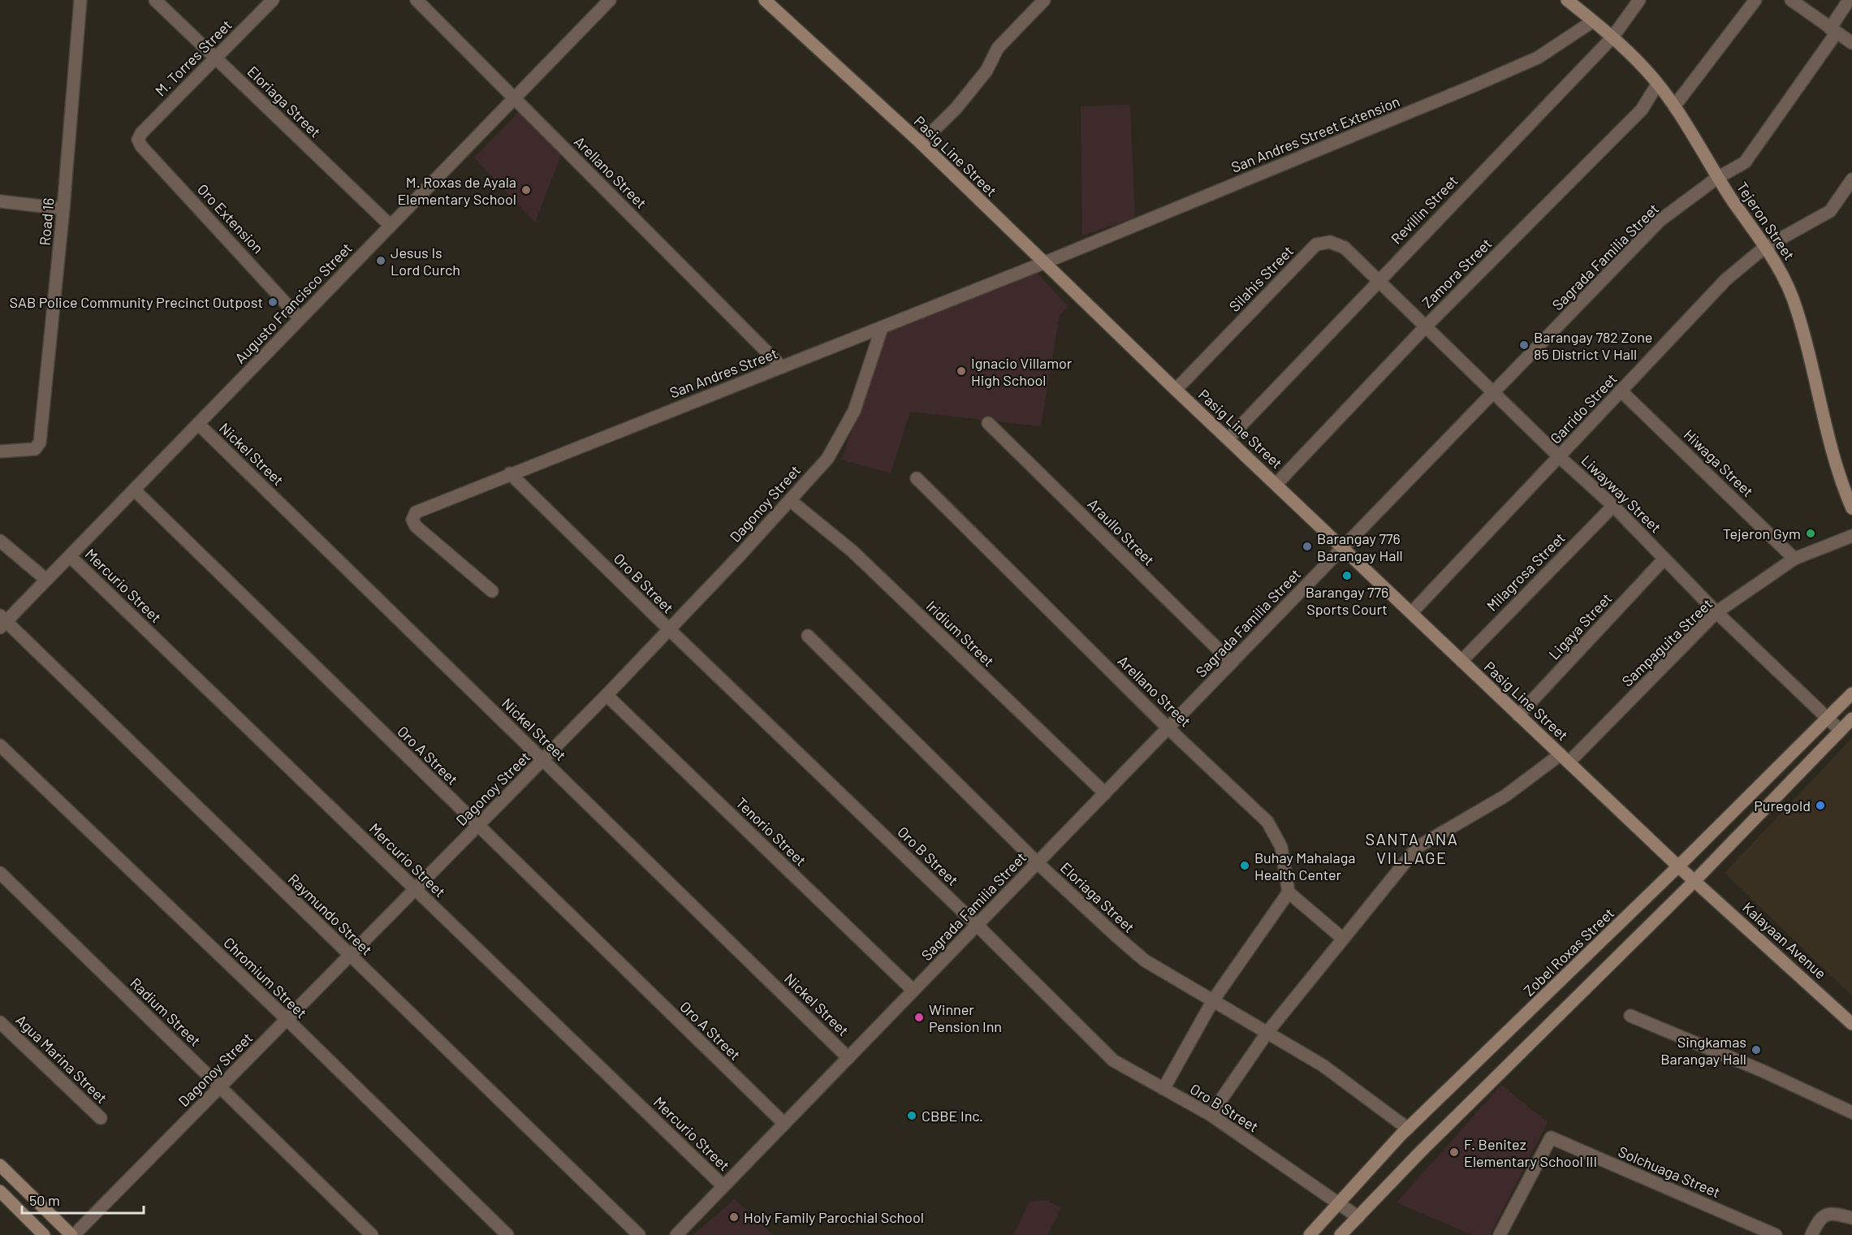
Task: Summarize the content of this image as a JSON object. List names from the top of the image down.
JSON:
{
  "streets": {
    "main road": [
      "Pasig Line Street",
      "Tejeron Street",
      "Kalayaan Avenue",
      "Zobel Roxas Street"
    ],
    "street": [
      "M. Torres Street",
      "Eloriaga Street",
      "San Andres Street Extension",
      "Arellano Street",
      "Revillin Street",
      "Oro Extension",
      "Road 16",
      "Sagrada Familia Street",
      "Zamora Street",
      "Silahis Street",
      "Augusto Francisco Street",
      "San Andres Street",
      "Garrido Street",
      "Nickel Street",
      "Hiwaga Street",
      "Liwayway Street",
      "Dagonoy Street",
      "Araullo Street",
      "Milagrosa Street",
      "Oro B Street",
      "Mercurio Street",
      "Ligaya Street",
      "Iridium Street",
      "Sampaguita Street",
      "Oro A Street",
      "Tenorio Street",
      "Raymundo Street",
      "Chromium Street",
      "Radium Street",
      "Agua Marina Street",
      "Solchuaga Street"
    ]
  },
  "crossings": [
    ["M. Torres Street", "Eloriaga Street"],
    ["M. Torres Street", "Oro Extension"],
    ["Eloriaga Street", "Sagrada Familia Street"],
    ["Eloriaga Street", "Augusto Francisco Street"],
    ["Eloriaga Street", "Zobel Roxas Street"],
    ["San Andres Street Extension", "Pasig Line Street"],
    ["San Andres Street Extension", "Tejeron Street"],
    ["San Andres Street Extension", "San Andres Street"],
    ["Pasig Line Street", "Revillin Street"],
    ["Pasig Line Street", "Sagrada Familia Street"],
    ["Pasig Line Street", "Zamora Street"],
    ["Pasig Line Street", "Silahis Street"],
    ["Pasig Line Street", "San Andres Street"],
    ["Pasig Line Street", "Garrido Street"],
    ["Pasig Line Street", "Milagrosa Street"],
    ["Pasig Line Street", "Ligaya Street"],
    ["Pasig Line Street", "Sampaguita Street"],
    ["Pasig Line Street", "Kalayaan Avenue"],
    ["Pasig Line Street", "Zobel Roxas Street"],
    ["Arellano Street", "Sagrada Familia Street"],
    ["Arellano Street", "Augusto Francisco Street"],
    ["Arellano Street", "San Andres Street"],
    ["Revillin Street", "Tejeron Street"],
    ["Revillin Street", "Silahis Street"],
    ["Revillin Street", "Liwayway Street"],
    ["Oro Extension", "Augusto Francisco Street"],
    ["Tejeron Street", "Sagrada Familia Street"],
    ["Tejeron Street", "Zamora Street"],
    ["Tejeron Street", "Garrido Street"],
    ["Sagrada Familia Street", "Nickel Street"],
    ["Sagrada Familia Street", "Liwayway Street"],
    ["Sagrada Familia Street", "Araullo Street"],
    ["Sagrada Familia Street", "Oro B Street"],
    ["Sagrada Familia Street", "Mercurio Street"],
    ["Sagrada Familia Street", "Iridium Street"],
    ["Sagrada Familia Street", "Oro A Street"],
    ["Sagrada Familia Street", "Tenorio Street"],
    ["Zamora Street", "Liwayway Street"],
    ["Silahis Street", "Liwayway Street"],
    ["Augusto Francisco Street", "Nickel Street"],
    ["Augusto Francisco Street", "Mercurio Street"],
    ["Augusto Francisco Street", "Oro A Street"],
    ["Augusto Francisco Street", "Raymundo Street"],
    ["San Andres Street", "Dagonoy Street"],
    ["San Andres Street", "Oro B Street"],
    ["Garrido Street", "Hiwaga Street"],
    ["Garrido Street", "Liwayway Street"],
    ["Nickel Street", "Dagonoy Street"],
    ["Hiwaga Street", "Sampaguita Street"],
    ["Liwayway Street", "Milagrosa Street"],
    ["Liwayway Street", "Ligaya Street"],
    ["Liwayway Street", "Sampaguita Street"],
    ["Liwayway Street", "Zobel Roxas Street"],
    ["Dagonoy Street", "Oro B Street"],
    ["Dagonoy Street", "Mercurio Street"],
    ["Dagonoy Street", "Iridium Street"],
    ["Dagonoy Street", "Oro A Street"],
    ["Dagonoy Street", "Tenorio Street"],
    ["Dagonoy Street", "Raymundo Street"],
    ["Dagonoy Street", "Chromium Street"],
    ["Dagonoy Street", "Radium Street"],
    ["Oro B Street", "Zobel Roxas Street"]
  ],
  "districts": ["SANTA ANA VILLAGE"],
  "places": [
    "M. Roxas de Ayala Elementary School",
    "Jesus Is Lord Curch",
    "SAB Police Community Precinct Outpost",
    "Barangay 782 Zone 85 District V Hall",
    "Ignacio Villamor High School",
    "Tejeron Gym",
    "Barangay 776 Barangay Hall",
    "Barangay 776 Sports Court",
    "Puregold",
    "Buhay Mahalaga Health Center",
    "Winner Pension Inn",
    "Singkamas Barangay Hall",
    "CBBE Inc.",
    "F. Benitez Elementary School III",
    "Holy Family Parochial School"
  ],
  "scale_bar": "50 m"
}
